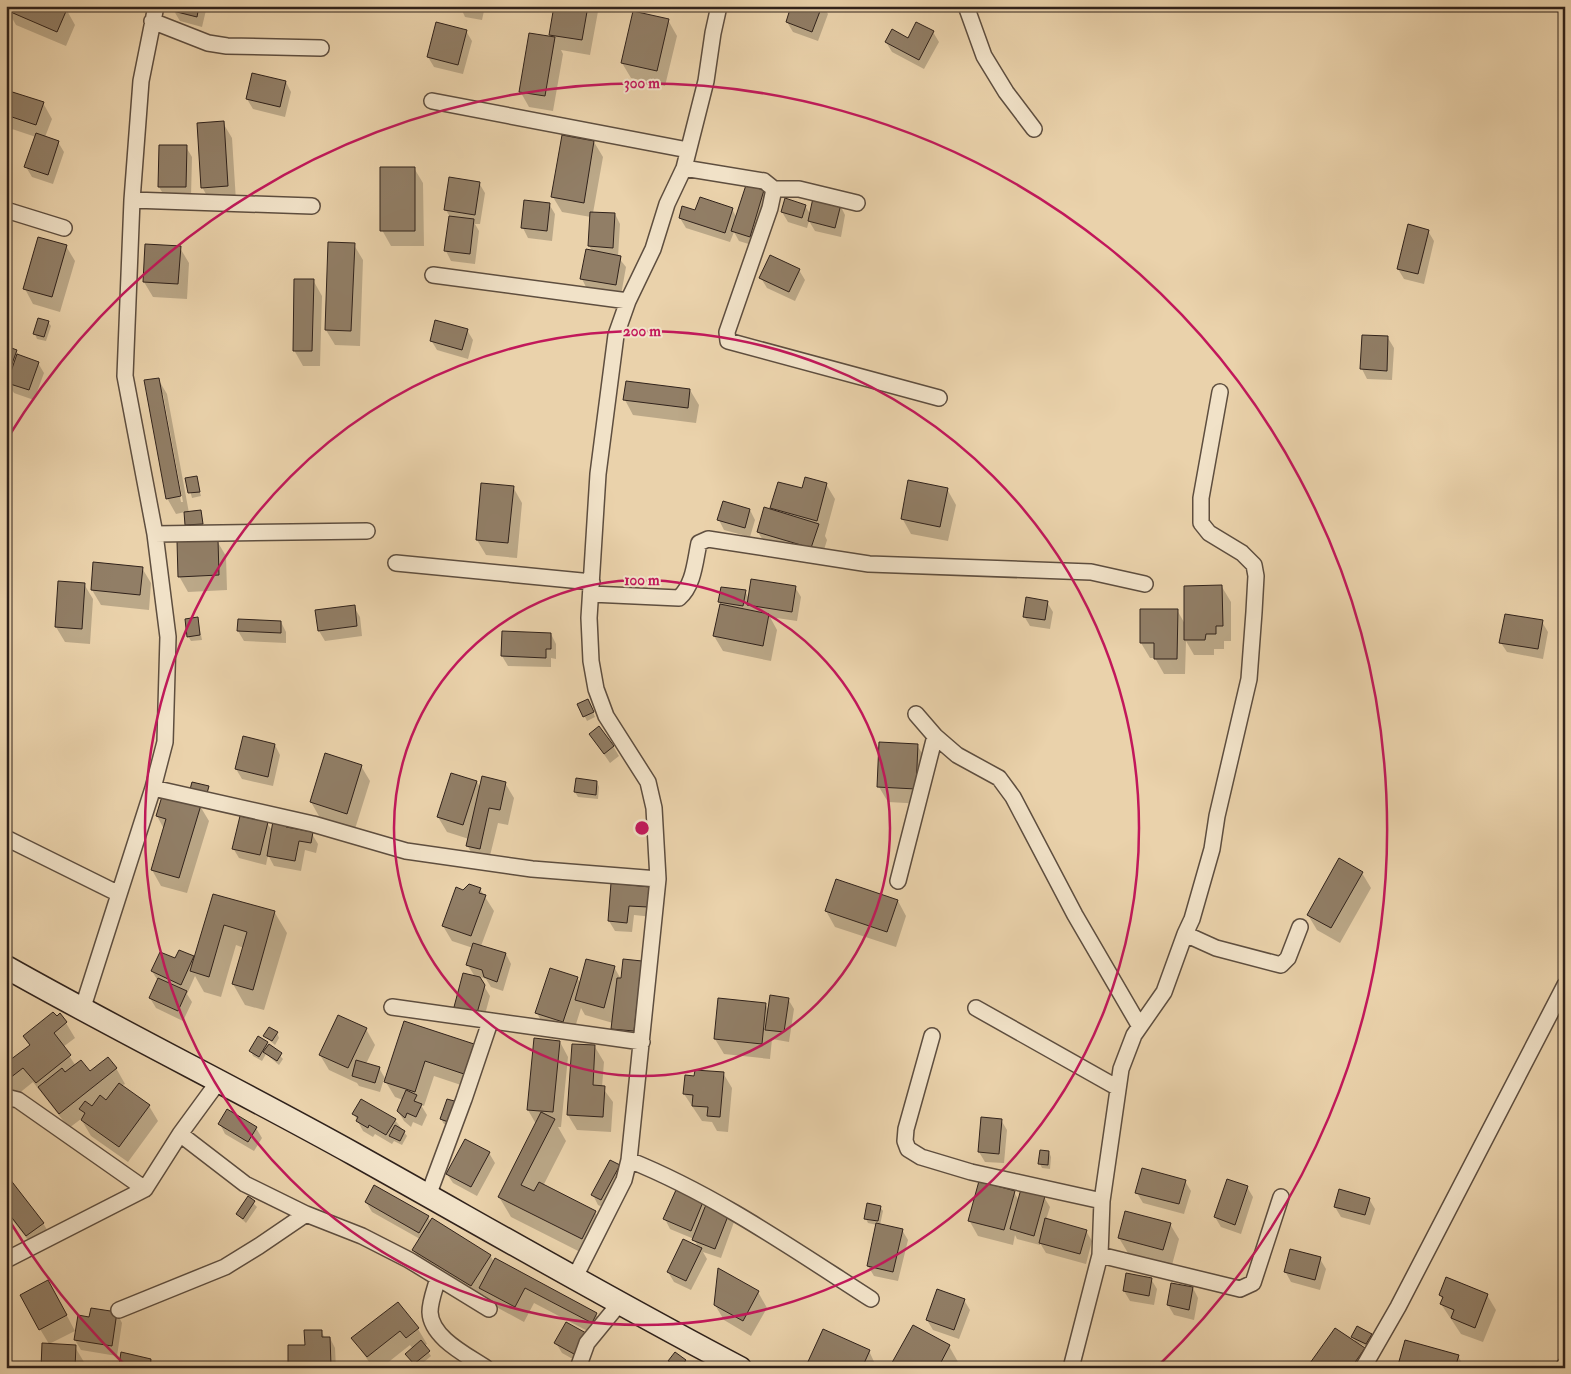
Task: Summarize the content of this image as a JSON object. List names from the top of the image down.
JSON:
{
  "rings": ["300 m", "200 m", "100 m"]
}
